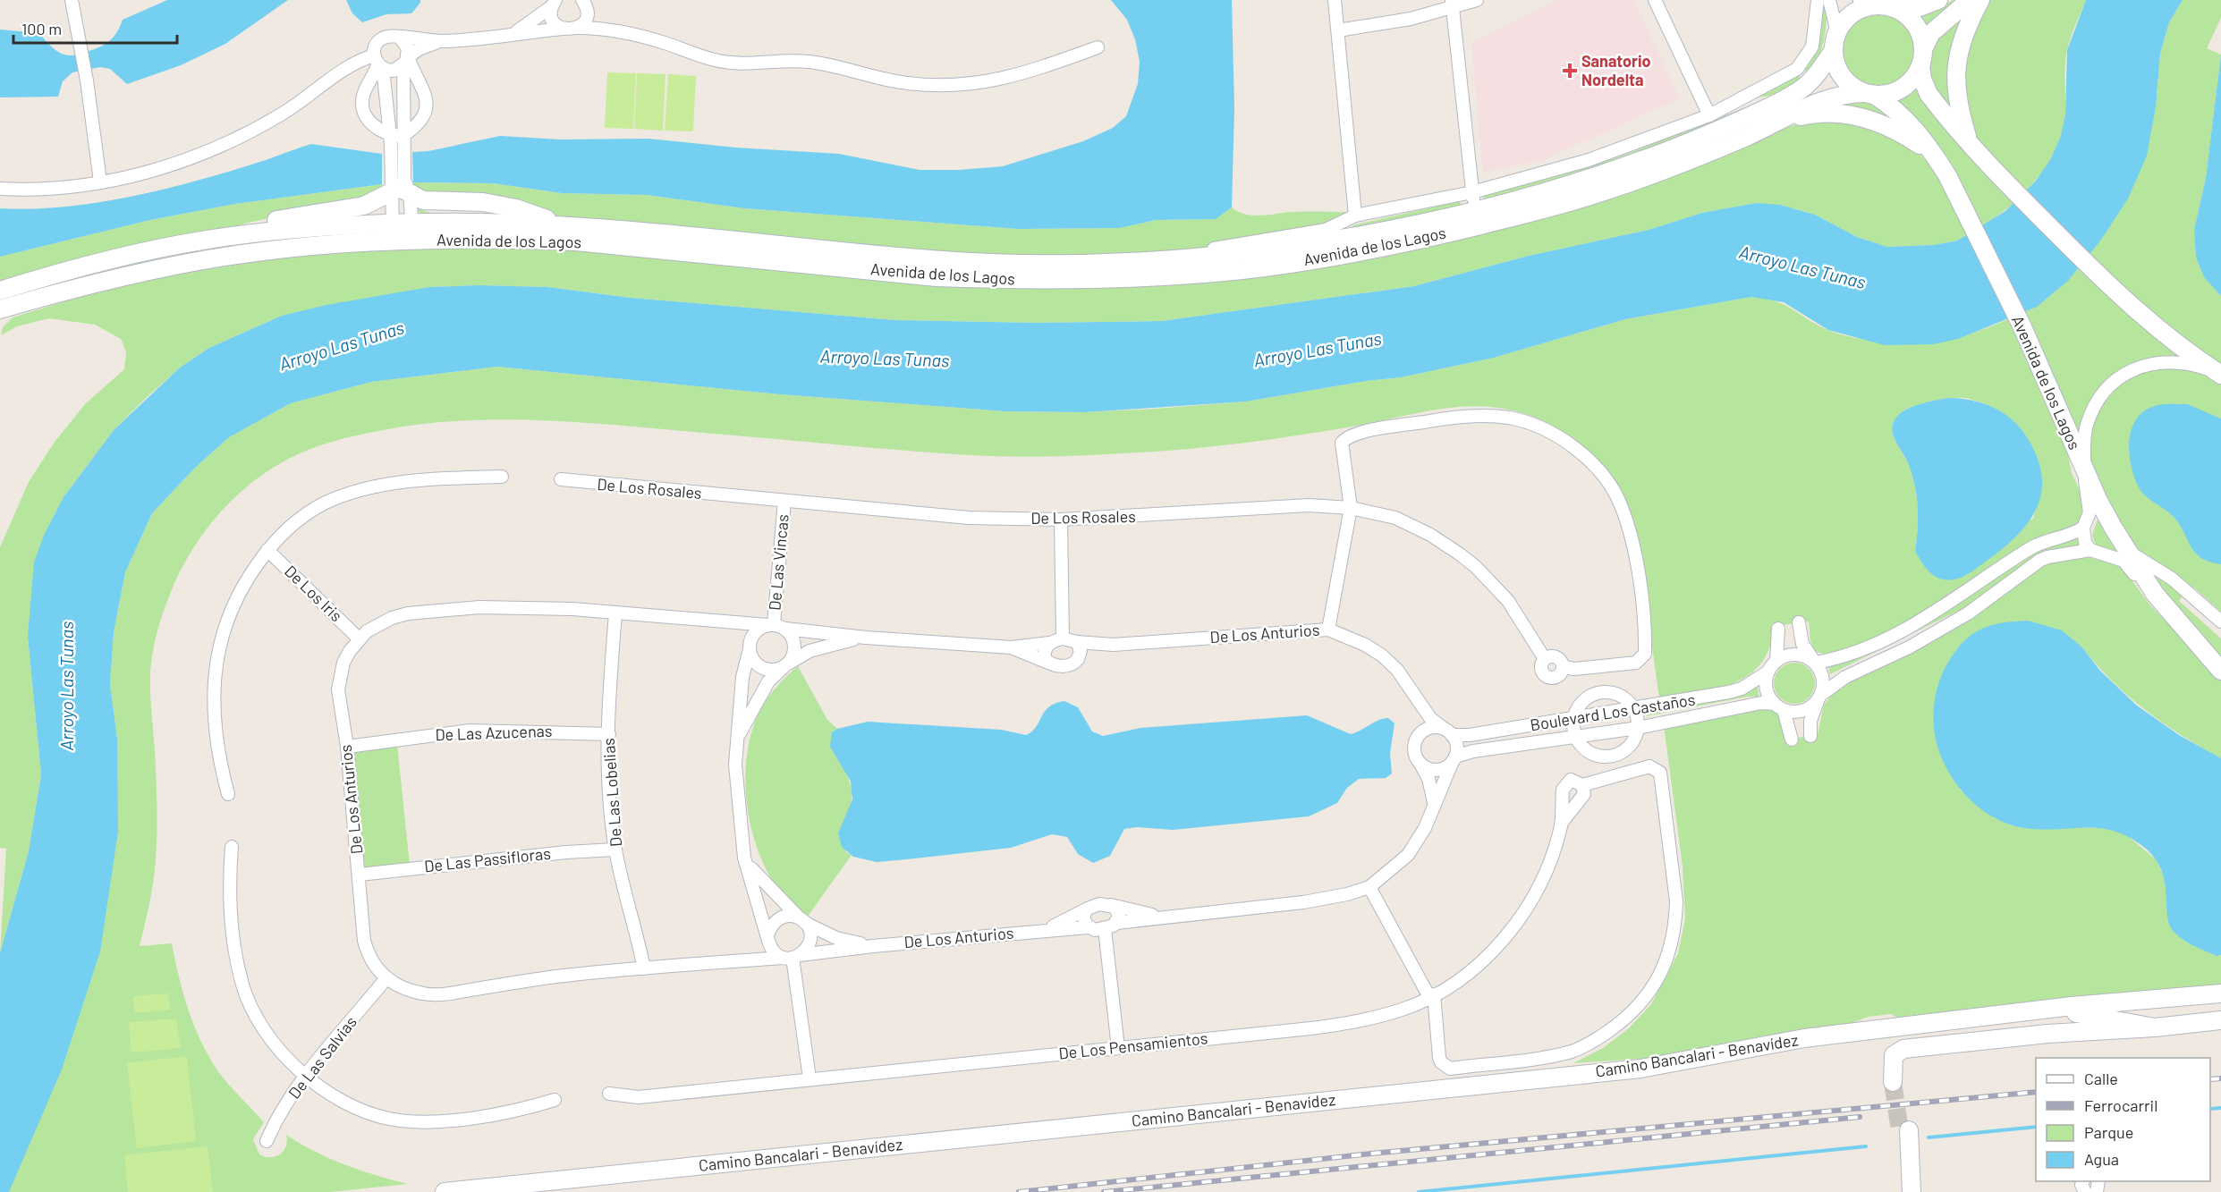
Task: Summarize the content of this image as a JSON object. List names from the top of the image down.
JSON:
{
  "streets": {
    "street": [
      "Avenida de los Lagos",
      "De Los Rosales",
      "De Las Vincas",
      "De Los Iris",
      "De Los Anturios",
      "Boulevard Los Castaños",
      "De Las Azucenas",
      "De Las Lobelias",
      "De Las Passifloras",
      "De Los Pensamientos",
      "Camino Bancalari - Benavídez",
      "De Las Salvias"
    ]
  },
  "crossings": [
    ["De Los Rosales", "De Las Vincas"],
    ["De Las Vincas", "De Los Anturios"],
    ["De Los Iris", "De Los Anturios"],
    ["De Los Anturios", "Boulevard Los Castaños"],
    ["De Los Anturios", "De Las Azucenas"],
    ["De Los Anturios", "De Las Lobelias"],
    ["De Los Anturios", "De Las Passifloras"],
    ["De Los Anturios", "De Las Salvias"],
    ["De Las Azucenas", "De Las Lobelias"],
    ["De Las Lobelias", "De Las Passifloras"]
  ],
  "water": ["Arroyo Las Tunas"],
  "places": {
    "health": ["Sanatorio Nordelta"]
  },
  "legend": [
    "Calle",
    "Ferrocarril",
    "Parque",
    "Agua"
  ],
  "scale_bar": "100 m"
}
